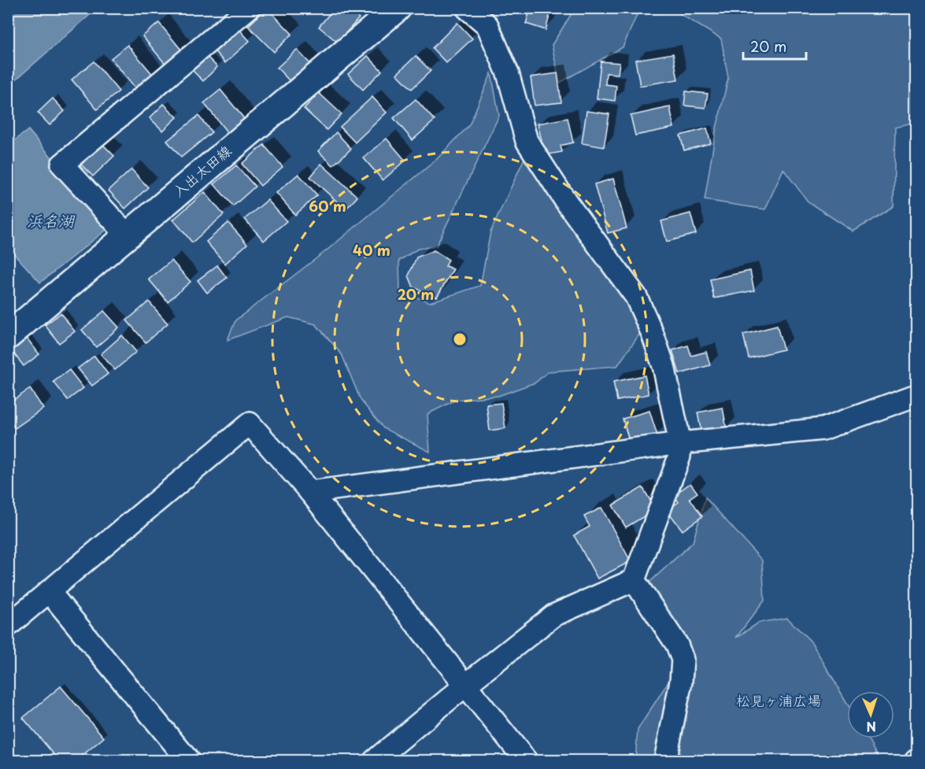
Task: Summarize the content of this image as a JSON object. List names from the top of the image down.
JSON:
{
  "streets": {
    "main road": ["入出太田線"]
  },
  "water": ["浜名湖"],
  "parks": ["松見ヶ浦広場"],
  "scale_bar": "20 m",
  "north": "bottom",
  "rings": ["60 m", "40 m", "20 m"]
}
